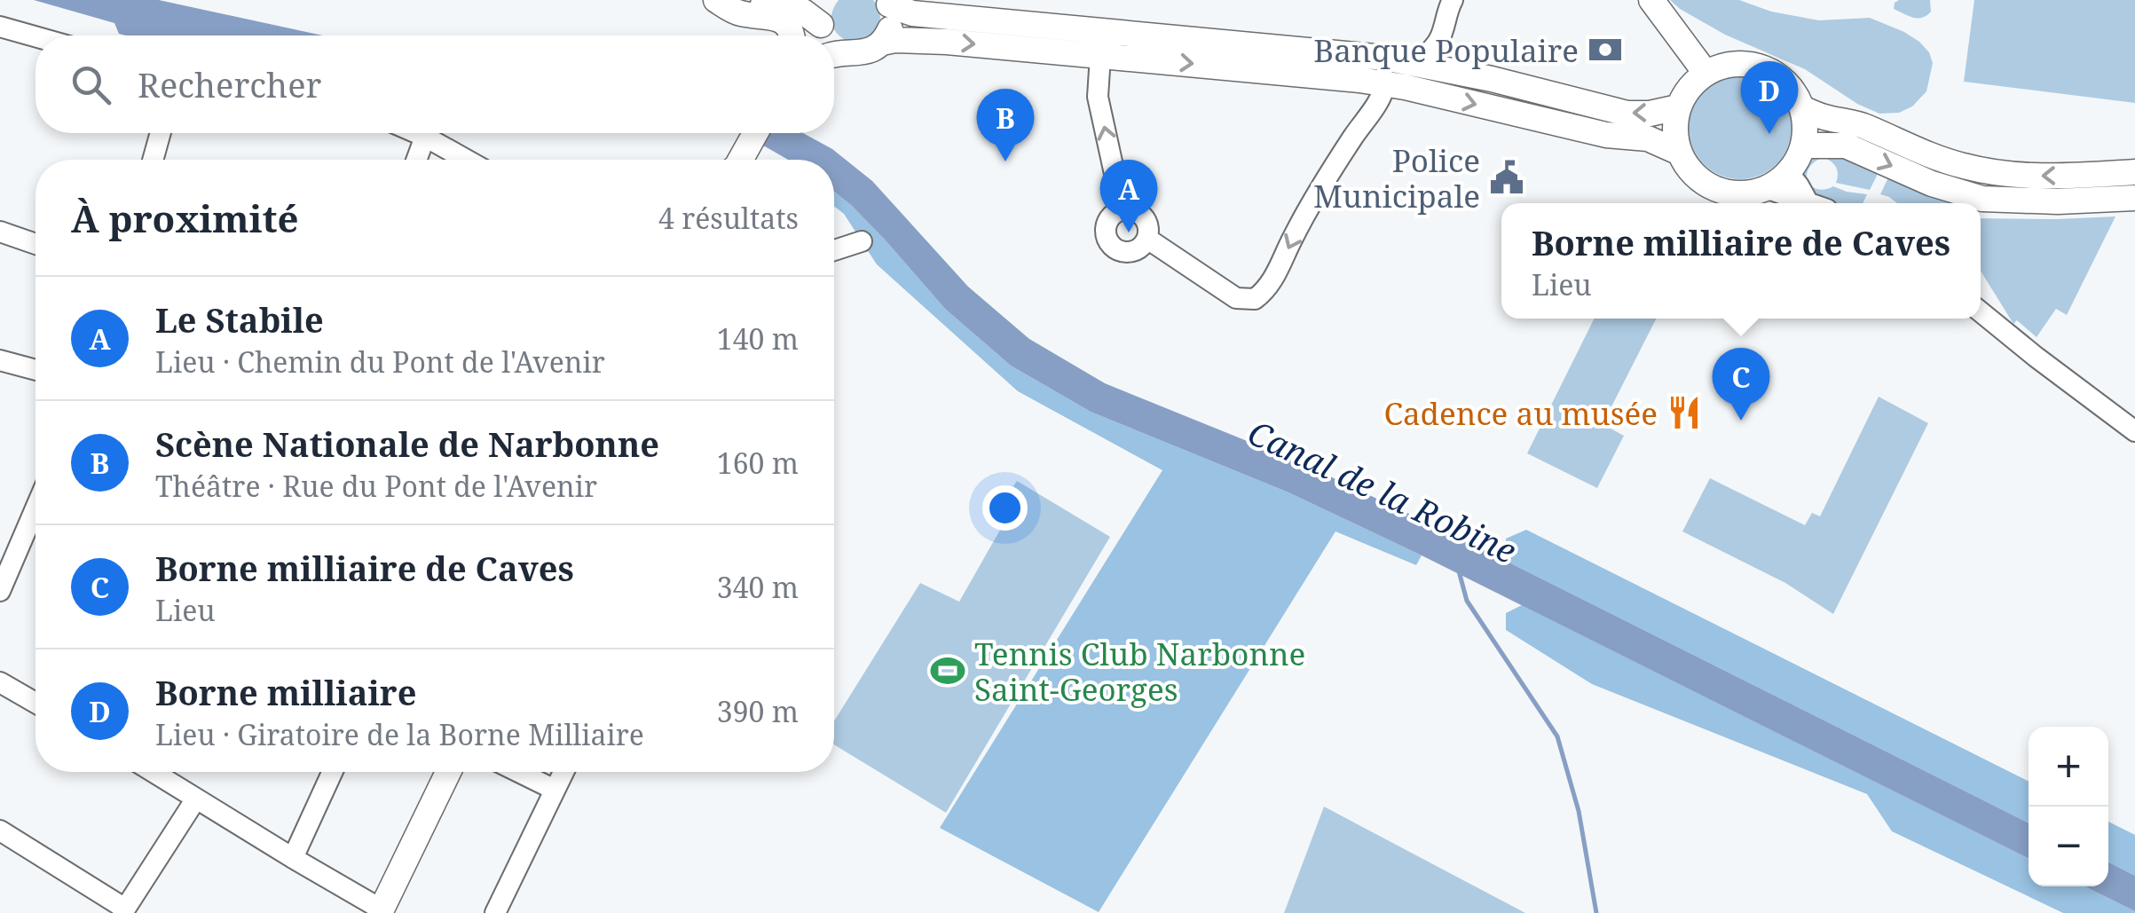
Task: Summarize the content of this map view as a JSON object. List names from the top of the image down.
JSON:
{
  "water": ["Canal de la Robine"],
  "places": {
    "bank": ["Banque Populaire"],
    "public building": ["Police Municipale"],
    "restaurant": ["Cadence au musée"],
    "sports": ["Tennis Club Narbonne Saint-Georges"]
  },
  "page": {
    "search": "Rechercher",
    "pins": [
      "D",
      "B",
      "A",
      "C"
    ],
    "heading": ["À proximité", "4 résultats"],
    "popup": ["Borne milliaire de Caves", "Lieu"],
    "list": [
      {
        "mark": "A",
        "name": "Le Stabile",
        "note": "Lieu · Chemin du Pont de l'Avenir",
        "value": "140 m"
      },
      {
        "mark": "B",
        "name": "Scène Nationale de Narbonne",
        "note": "Théâtre · Rue du Pont de l'Avenir",
        "value": "160 m"
      },
      {
        "mark": "C",
        "name": "Borne milliaire de Caves",
        "note": "Lieu",
        "value": "340 m"
      },
      {
        "mark": "D",
        "name": "Borne milliaire",
        "note": "Lieu · Giratoire de la Borne Milliaire",
        "value": "390 m"
      }
    ],
    "map_buttons": ["+", "−"]
  }
}
